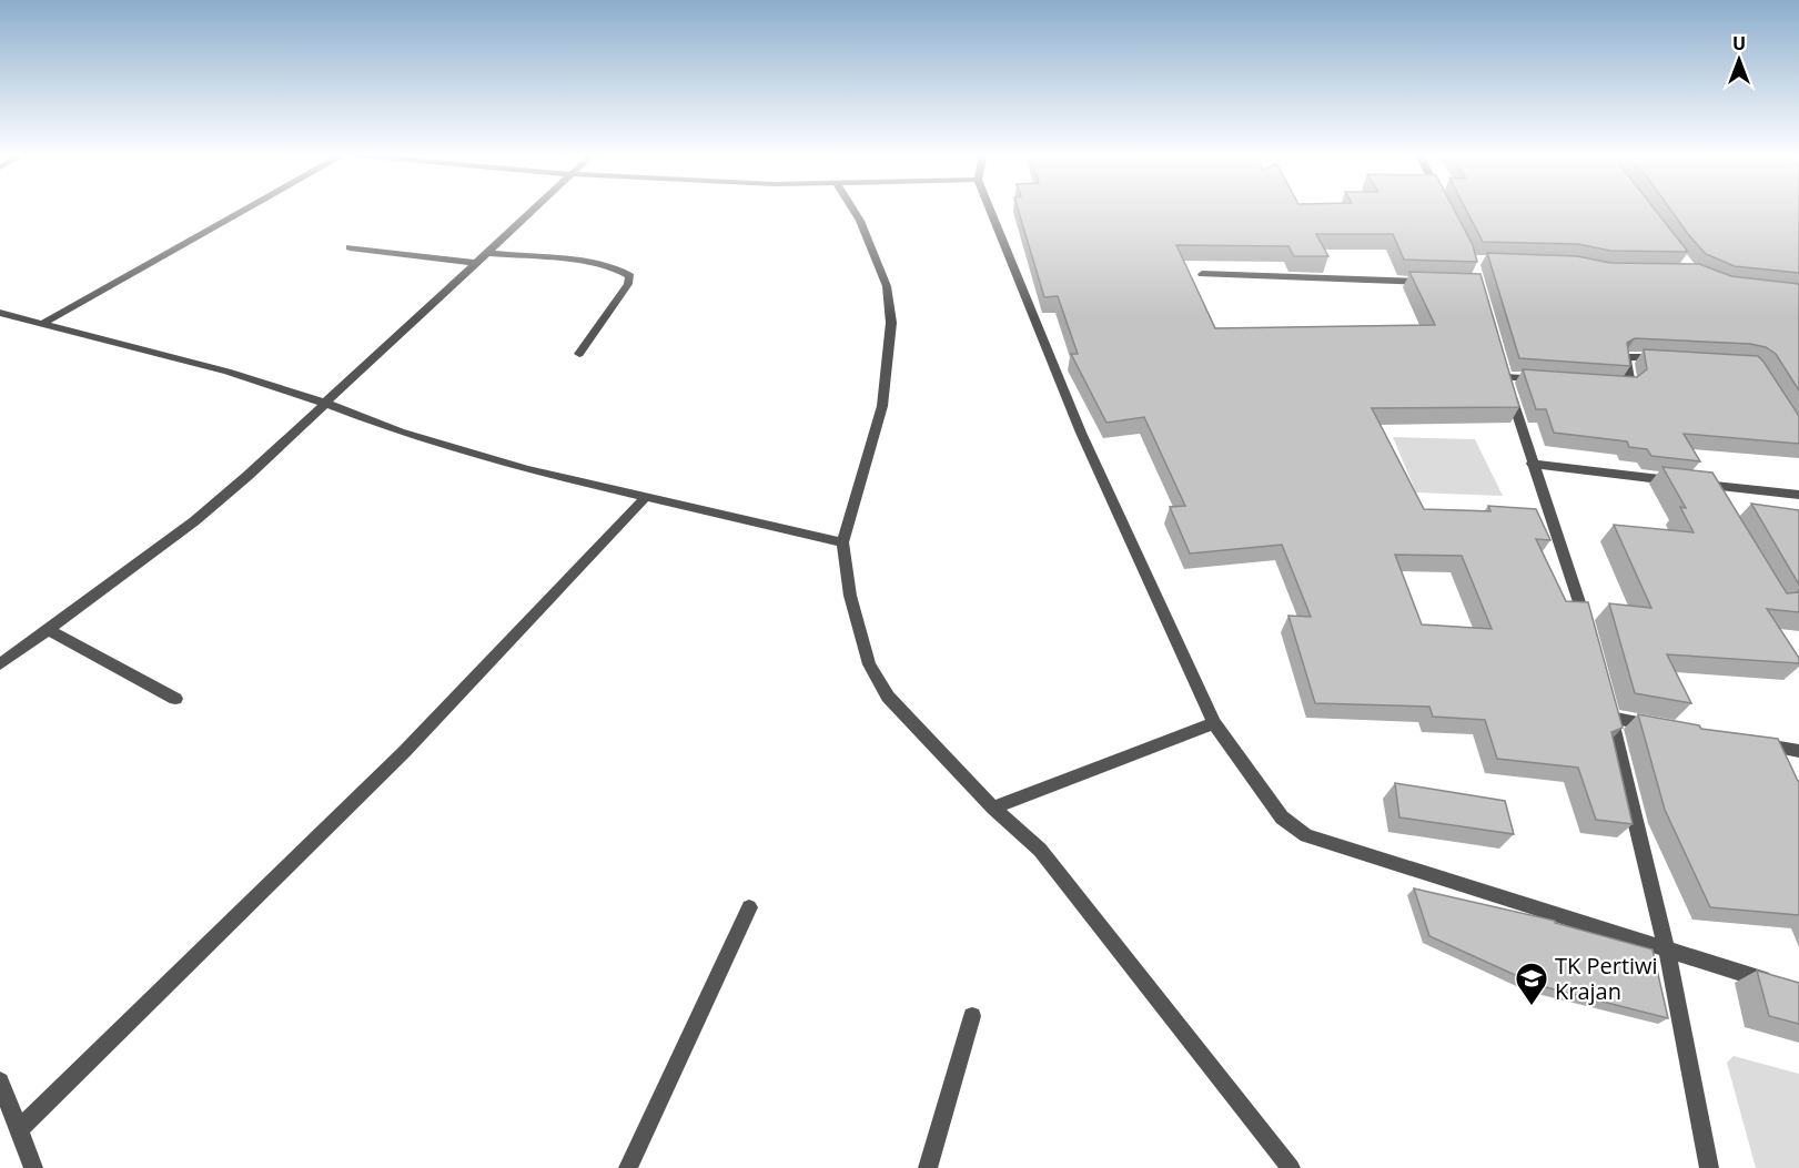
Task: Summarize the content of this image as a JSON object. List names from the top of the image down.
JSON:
{
  "places": {
    "school or university": ["TK Pertiwi Krajan"]
  },
  "north": "top"
}
